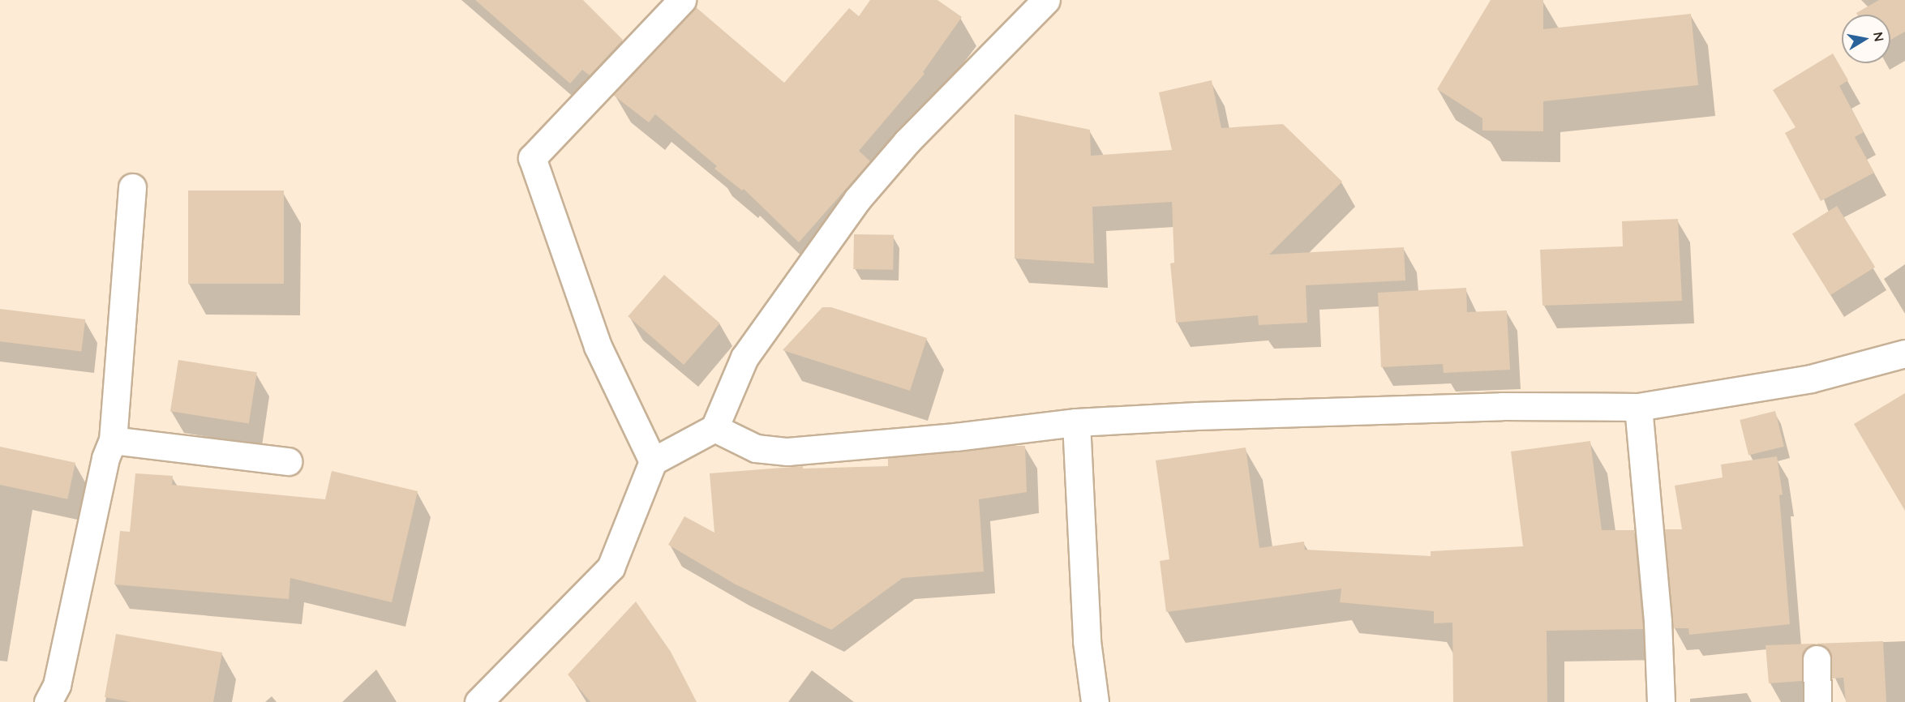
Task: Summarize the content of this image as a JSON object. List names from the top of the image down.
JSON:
{
  "north": "right"
}
